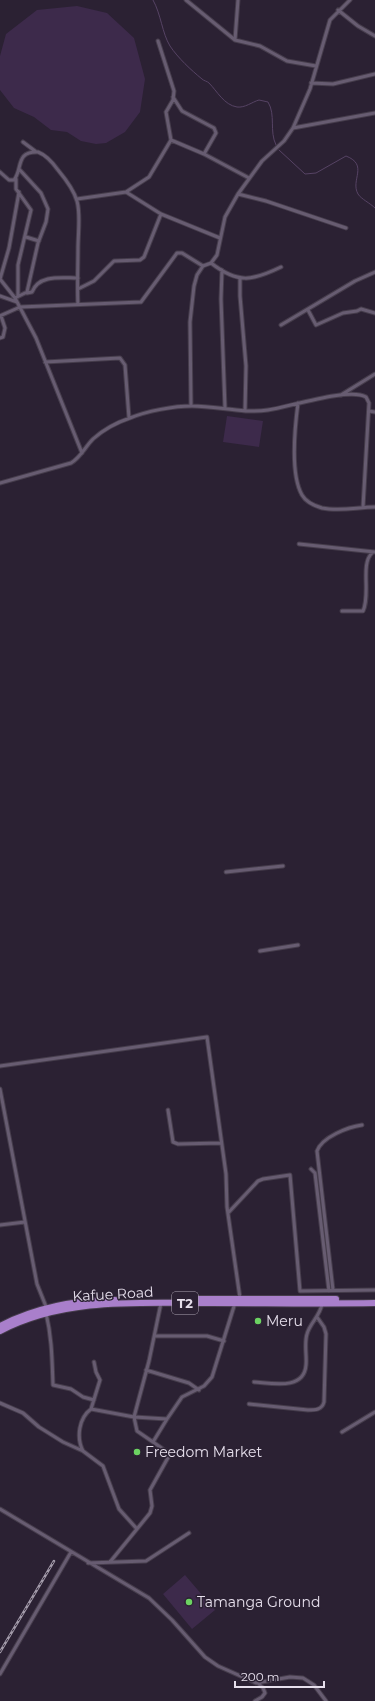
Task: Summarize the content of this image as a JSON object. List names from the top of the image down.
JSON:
{
  "streets": {
    "highway": ["Kafue Road", "T2"]
  },
  "places": ["Meru", "Freedom Market", "Tamanga Ground"],
  "scale_bar": "200 m"
}
